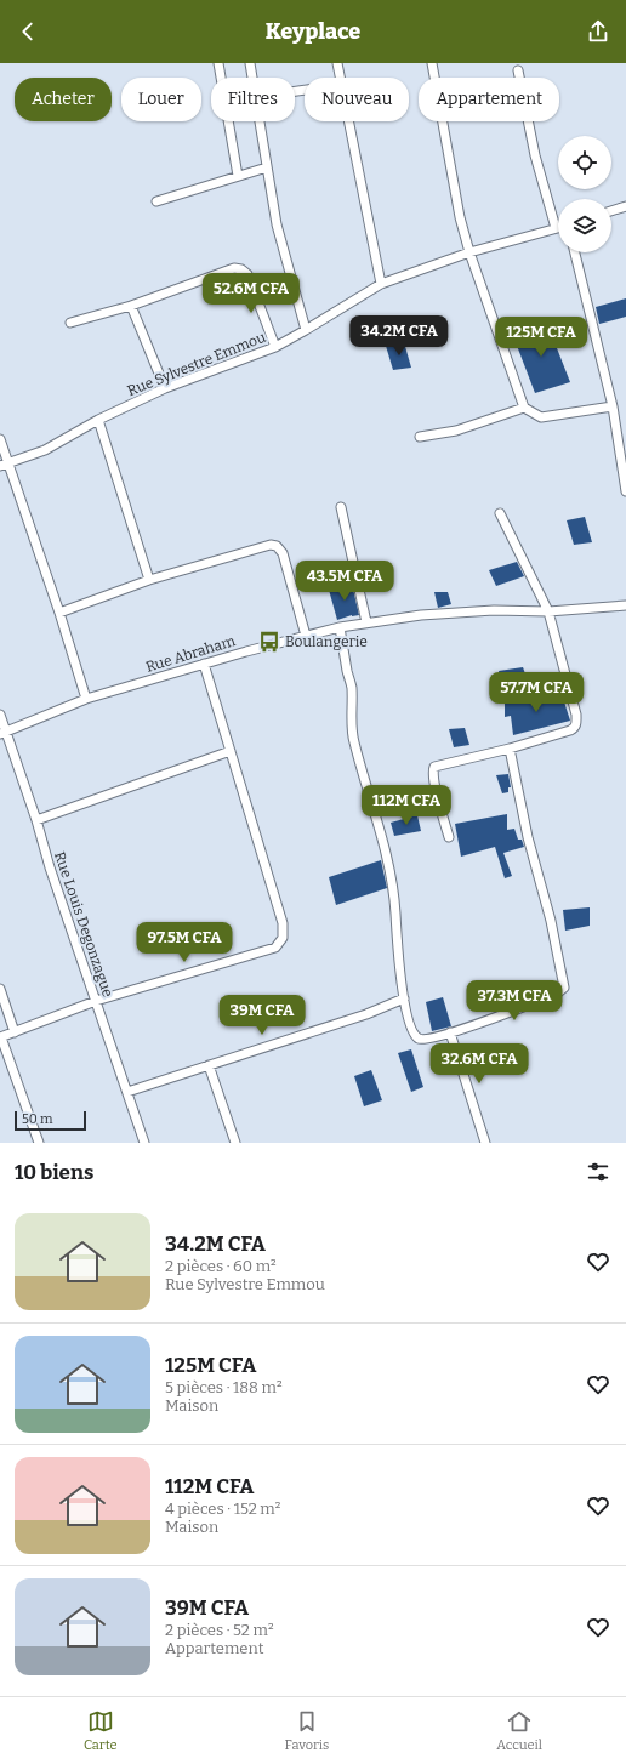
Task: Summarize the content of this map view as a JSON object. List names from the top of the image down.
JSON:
{
  "streets": {
    "street": ["Rue Sylvestre Emmou", "Rue Abraham", "Rue Louis Degonzague"]
  },
  "crossings": [
    ["Rue Abraham", "Rue Louis Degonzague"]
  ],
  "places": {
    "bus stop": ["Boulangerie"]
  },
  "scale_bar": "50 m",
  "page": {
    "header": "Keyplace",
    "chip": [
      "Acheter",
      "Louer",
      "Filtres",
      "Nouveau",
      "Appartement"
    ],
    "price": [
      "52.6M CFA",
      "34.2M CFA",
      "125M CFA",
      "43.5M CFA",
      "57.7M CFA",
      "112M CFA",
      "97.5M CFA",
      "37.3M CFA",
      "39M CFA",
      "32.6M CFA"
    ],
    "scale": "50 m",
    "heading": "10 biens",
    "list": [
      {
        "name": "34.2M CFA",
        "note": "2 pièces · 60 m² · Rue Sylvestre Emmou"
      },
      {
        "name": "125M CFA",
        "note": "5 pièces · 188 m² · Maison"
      },
      {
        "name": "112M CFA",
        "note": "4 pièces · 152 m² · Maison"
      },
      {
        "name": "39M CFA",
        "note": "2 pièces · 52 m² · Appartement"
      }
    ],
    "tabs": ["Carte", "Favoris", "Accueil"]
  }
}
